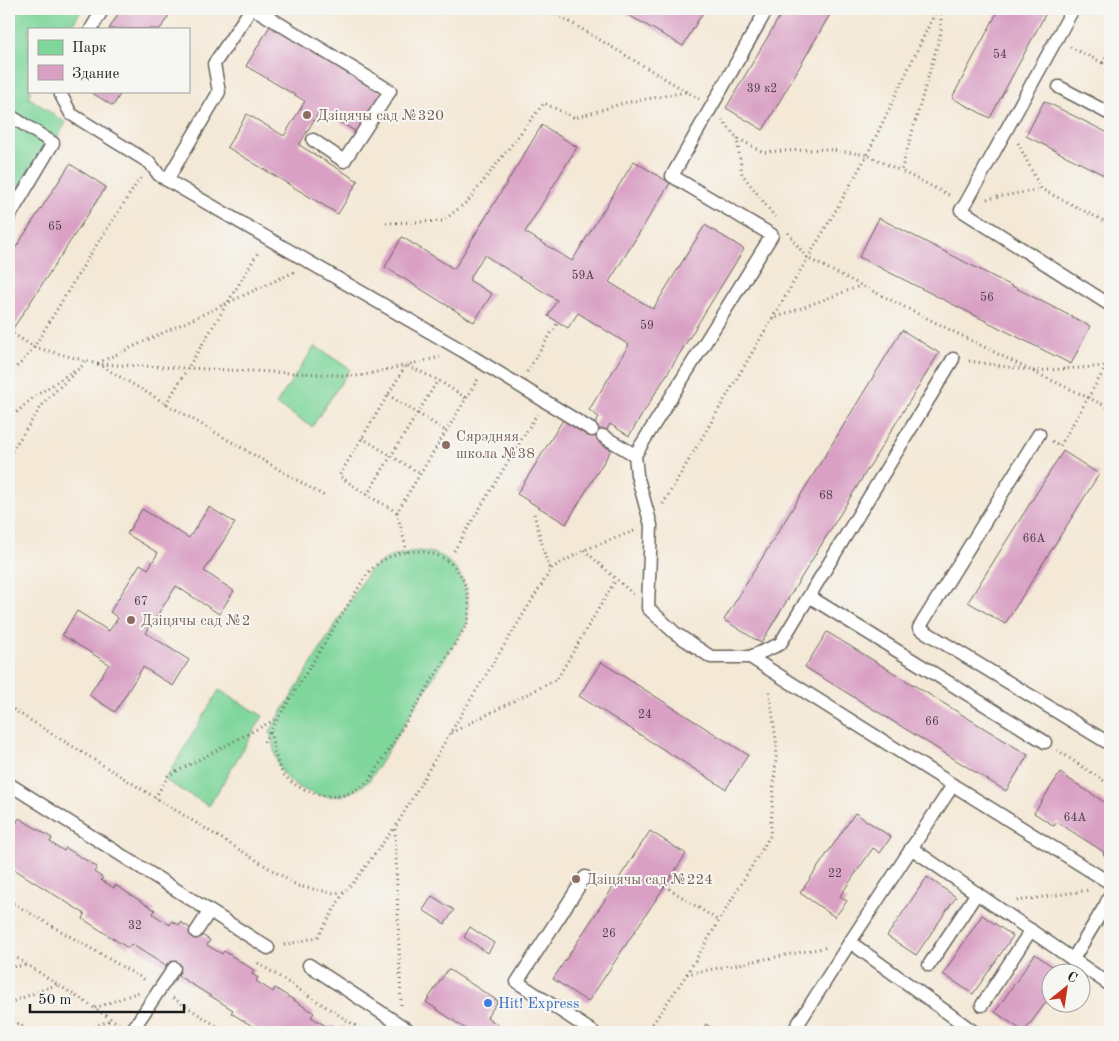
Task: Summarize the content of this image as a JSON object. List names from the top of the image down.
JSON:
{
  "places": [
    "Дзіцячы сад №320",
    "Сярэдняя школа №38",
    "Дзіцячы сад №2",
    "Дзіцячы сад №224",
    "Hit! Express"
  ],
  "house_numbers": [
    "54",
    "39 к2",
    "65",
    "59А",
    "56",
    "59",
    "68",
    "66А",
    "67",
    "24",
    "66",
    "64А",
    "22",
    "32",
    "26"
  ],
  "legend": ["Парк", "Здание"],
  "scale_bar": "50 m",
  "north": "top right"
}
